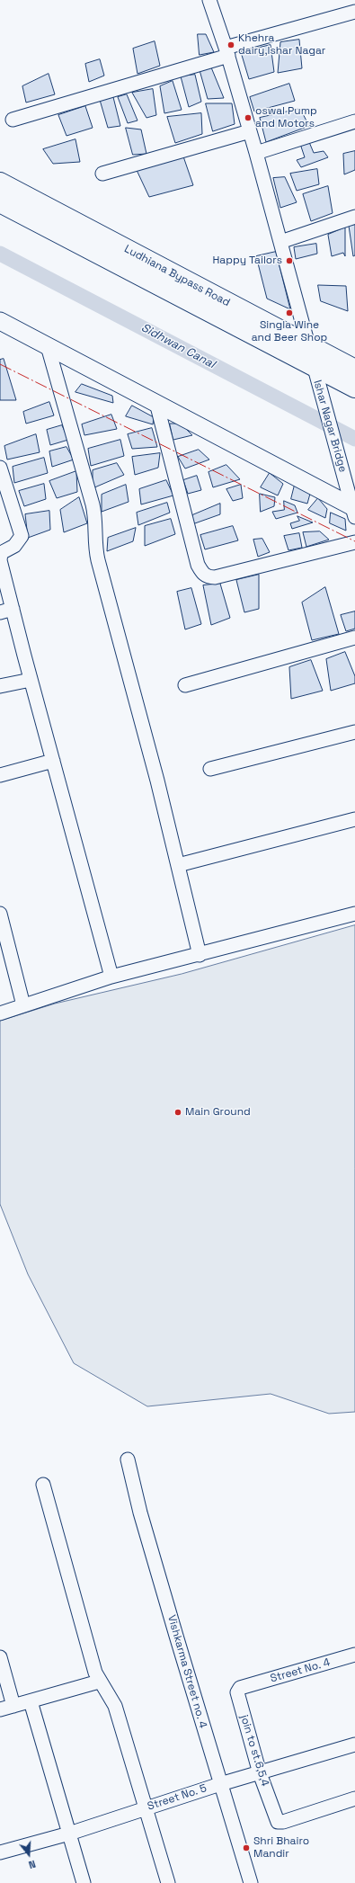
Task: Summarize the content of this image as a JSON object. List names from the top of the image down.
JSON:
{
  "streets": {
    "highway": ["Ludhiana Bypass Road"],
    "street": [
      "Ishar Nagar Bridge",
      "Street No. 4",
      "Vishkarma Street no. 4",
      "join to st.6,5,4",
      "Street No. 5"
    ]
  },
  "crossings": [
    ["Ludhiana Bypass Road", "Ishar Nagar Bridge"],
    ["Street No. 4", "join to st.6,5,4"],
    ["Vishkarma Street no. 4", "Street No. 5"],
    ["join to st.6,5,4", "Street No. 5"]
  ],
  "water": ["Sidhwan Canal"],
  "places": [
    "Khehra dairy,Ishar Nagar",
    "oswal Pump and Motors",
    "Happy Tailors",
    "Singla Wine and Beer Shop",
    "Main Ground",
    "Shri Bhairo Mandir"
  ],
  "north": "bottom"
}
